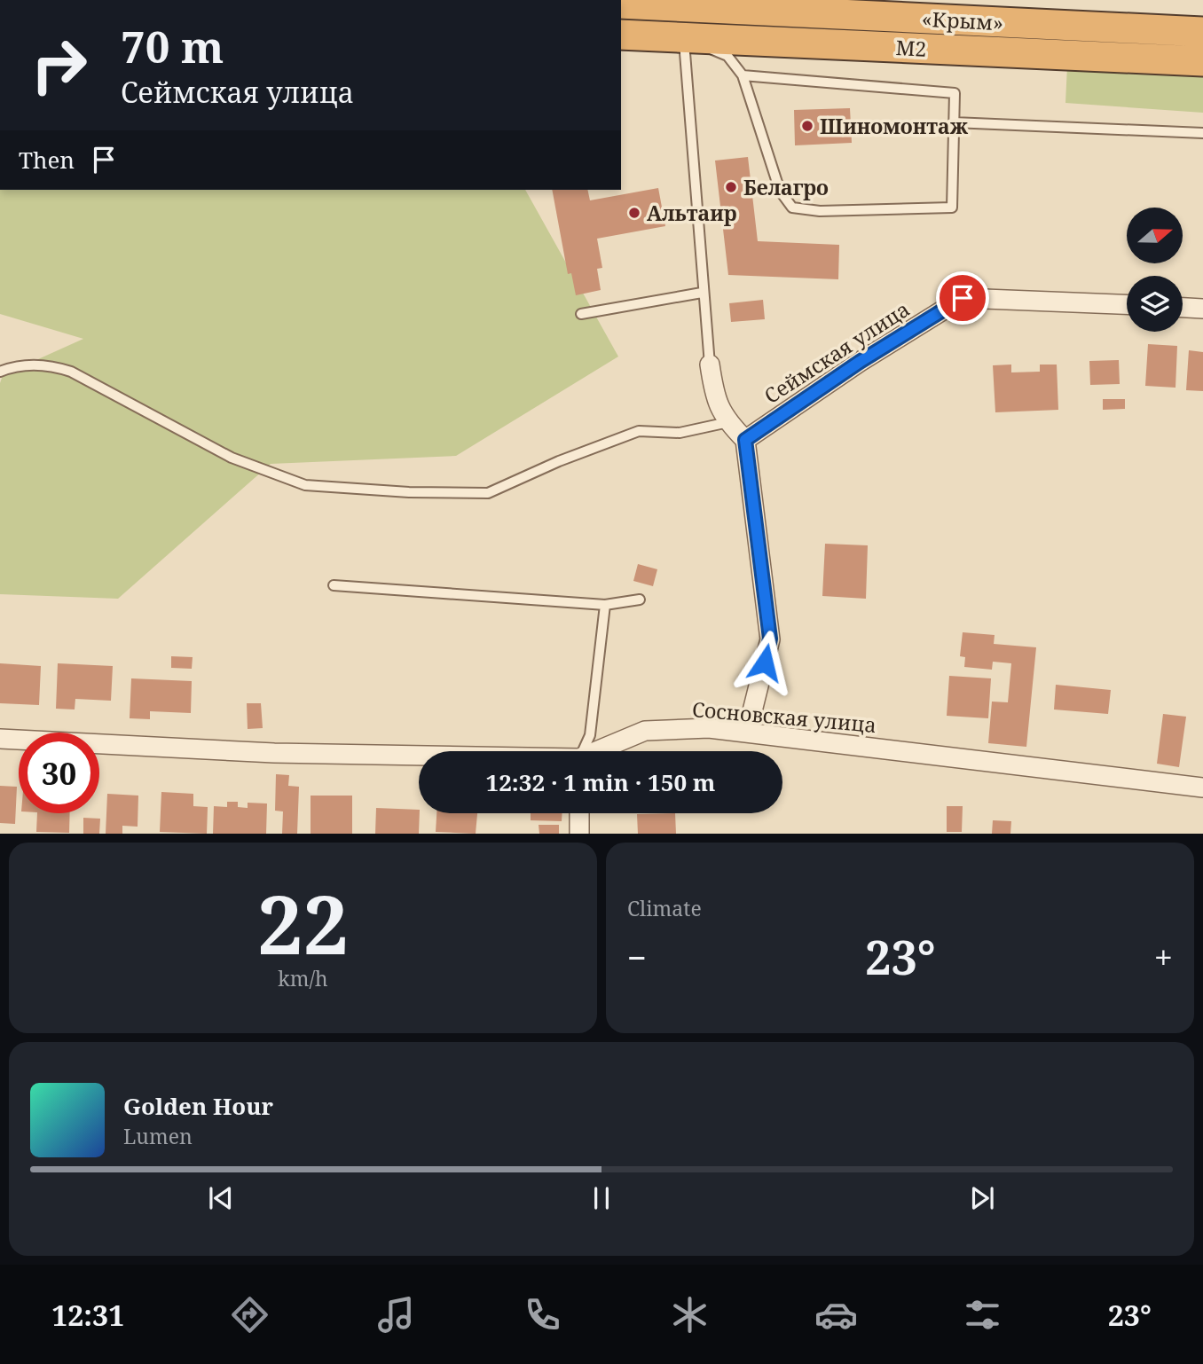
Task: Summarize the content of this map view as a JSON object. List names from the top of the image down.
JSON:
{
  "streets": {
    "highway": ["«Крым»", "М2"],
    "street": ["Сеймская улица", "Сосновская улица"]
  },
  "places": ["Шиномонтаж", "Белагро", "Альтаир"],
  "north": "right",
  "page": {
    "turn": ["70 m", "Сеймская улица"],
    "then": "Then",
    "limit": "30",
    "trip": "12:32 · 1 min · 150 m",
    "tile": [
      ["22", "km/h"],
      "Climate"
    ],
    "heat": ["−", "23°", "+"],
    "song": ["Golden Hour", "Lumen"],
    "tabs": ["12:31", "23°"]
  }
}
